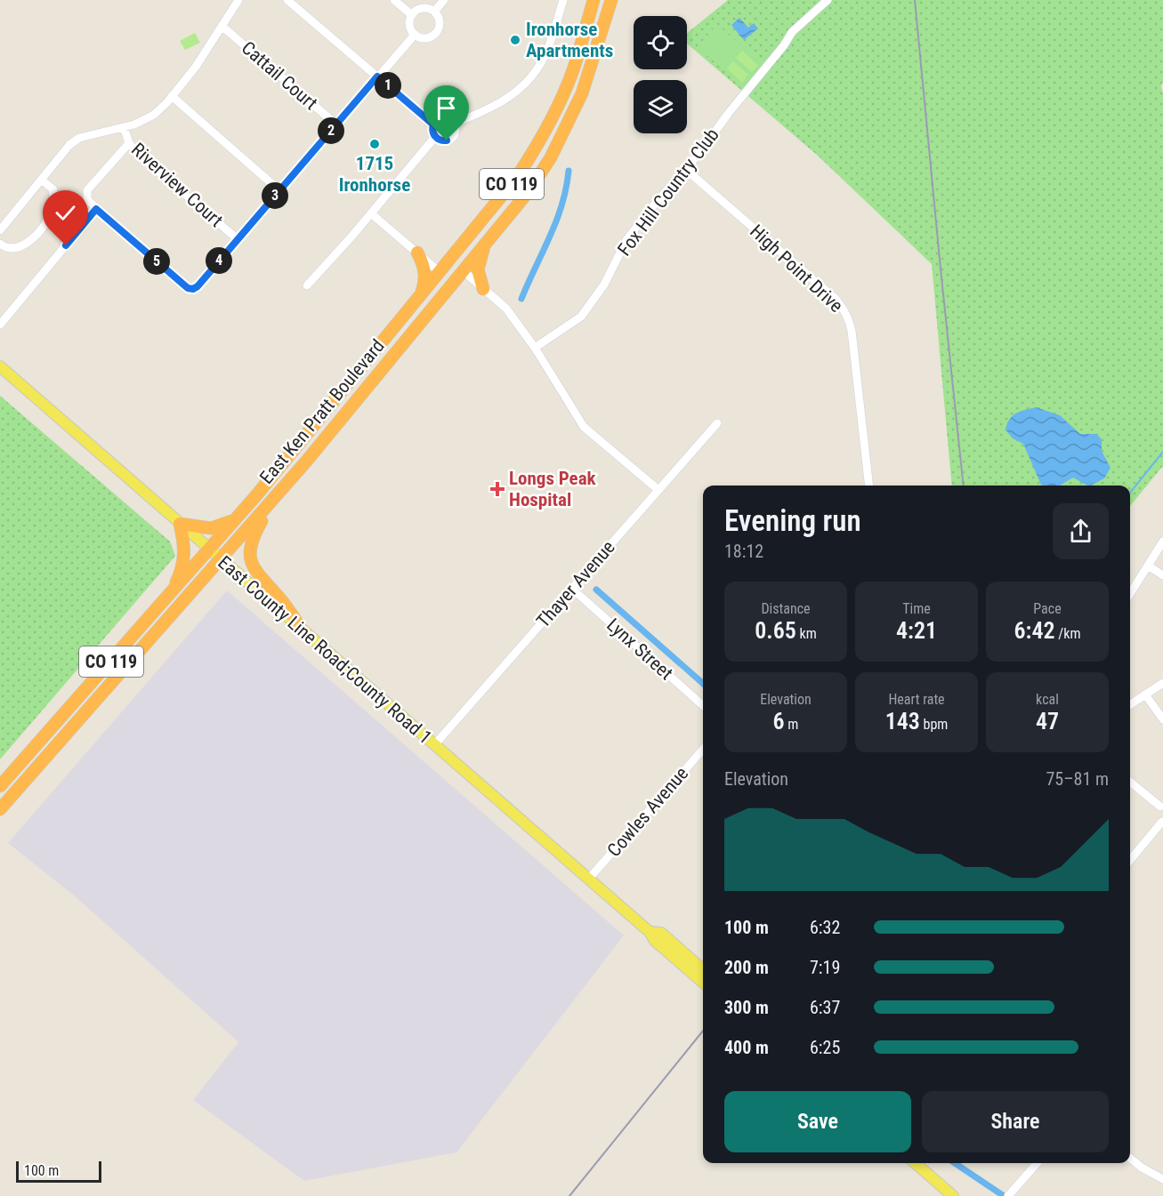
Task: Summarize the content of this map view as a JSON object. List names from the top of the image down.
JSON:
{
  "streets": {
    "highway": ["CO 119", "East Ken Pratt Boulevard"],
    "main road": ["East County Line Road;County Road 1"],
    "street": [
      "Cattail Court",
      "Riverview Court",
      "Fox Hill Country Club",
      "High Point Drive",
      "Thayer Avenue",
      "Lynx Street",
      "Cowles Avenue"
    ]
  },
  "crossings": [
    ["Fox Hill Country Club", "High Point Drive"],
    ["East Ken Pratt Boulevard", "East County Line Road;County Road 1"],
    ["Thayer Avenue", "Lynx Street"],
    ["Thayer Avenue", "East County Line Road;County Road 1"],
    ["East County Line Road;County Road 1", "Cowles Avenue"]
  ],
  "places": {
    "other": ["Ironhorse Apartments", "1715 Ironhorse"],
    "health": ["Longs Peak Hospital"]
  },
  "scale_bar": "100 m",
  "page": {
    "pins": [
      "1",
      "2",
      "3",
      "4",
      "5"
    ],
    "heading": ["Evening run", "18:12"],
    "stats": [
      ["Distance", "0.65 km"],
      ["Time", "4:21"],
      ["Pace", "6:42 /km"],
      ["Elevation", "6 m"],
      ["Heart rate", "143 bpm"],
      ["kcal", "47"]
    ],
    "chart": ["Elevation", "75–81 m"],
    "list": [
      {
        "name": "100 m",
        "note": "6:32"
      },
      {
        "name": "200 m",
        "note": "7:19"
      },
      {
        "name": "300 m",
        "note": "6:37"
      },
      {
        "name": "400 m",
        "note": "6:25"
      }
    ],
    "buttons": ["Save", "Share"],
    "scale": "100 m"
  }
}
